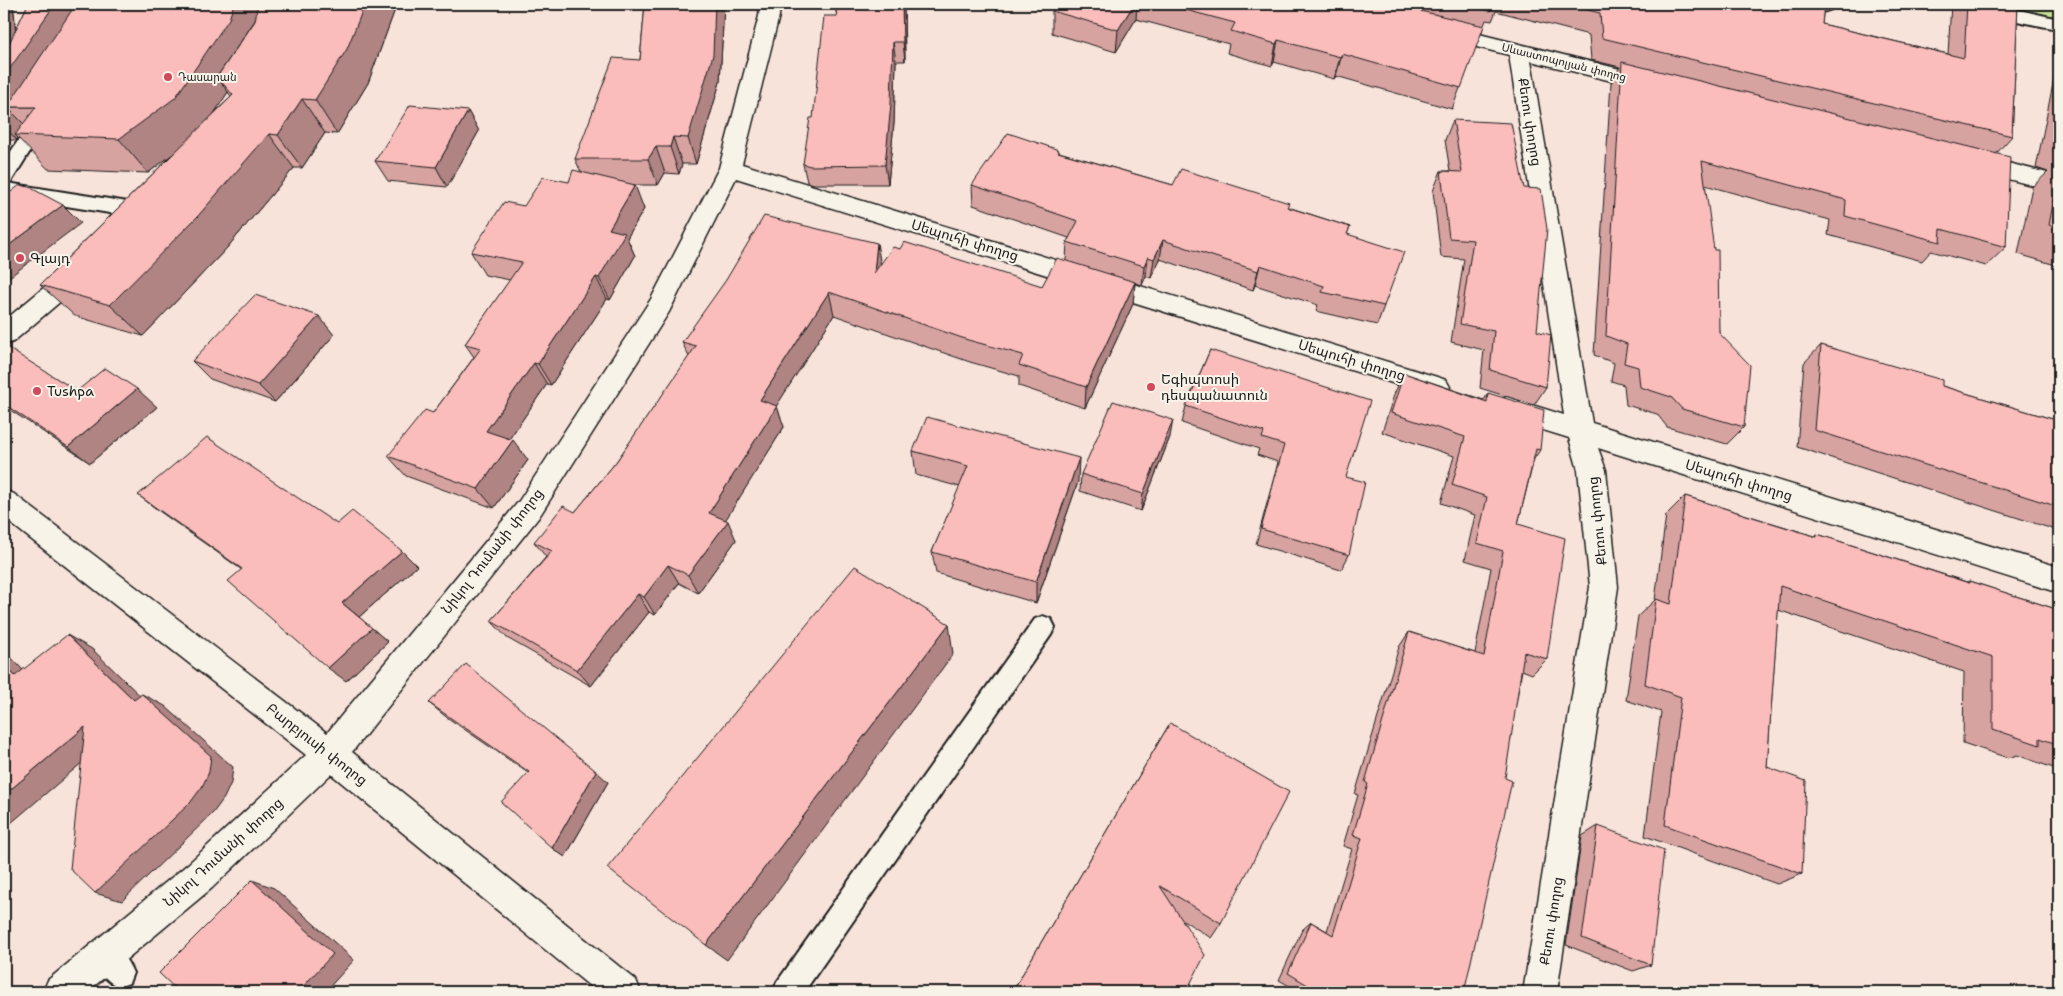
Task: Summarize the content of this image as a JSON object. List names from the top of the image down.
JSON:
{
  "streets": {
    "street": [
      "Սևաստոպոլյան փողոց",
      "Քեռու փողոց",
      "Սեպուհի փողոց",
      "Նիկոլ Դումանի փողոց",
      "Բարբյուսի փողոց"
    ]
  },
  "crossings": [
    ["Սևաստոպոլյան փողոց", "Քեռու փողոց"],
    ["Քեռու փողոց", "Սեպուհի փողոց"],
    ["Սեպուհի փողոց", "Նիկոլ Դումանի փողոց"],
    ["Նիկոլ Դումանի փողոց", "Բարբյուսի փողոց"]
  ],
  "places": [
    "Դասարան",
    "Գլայդ",
    "Եգիպտոսի դեսպանատուն",
    "Tushpa"
  ]
}
